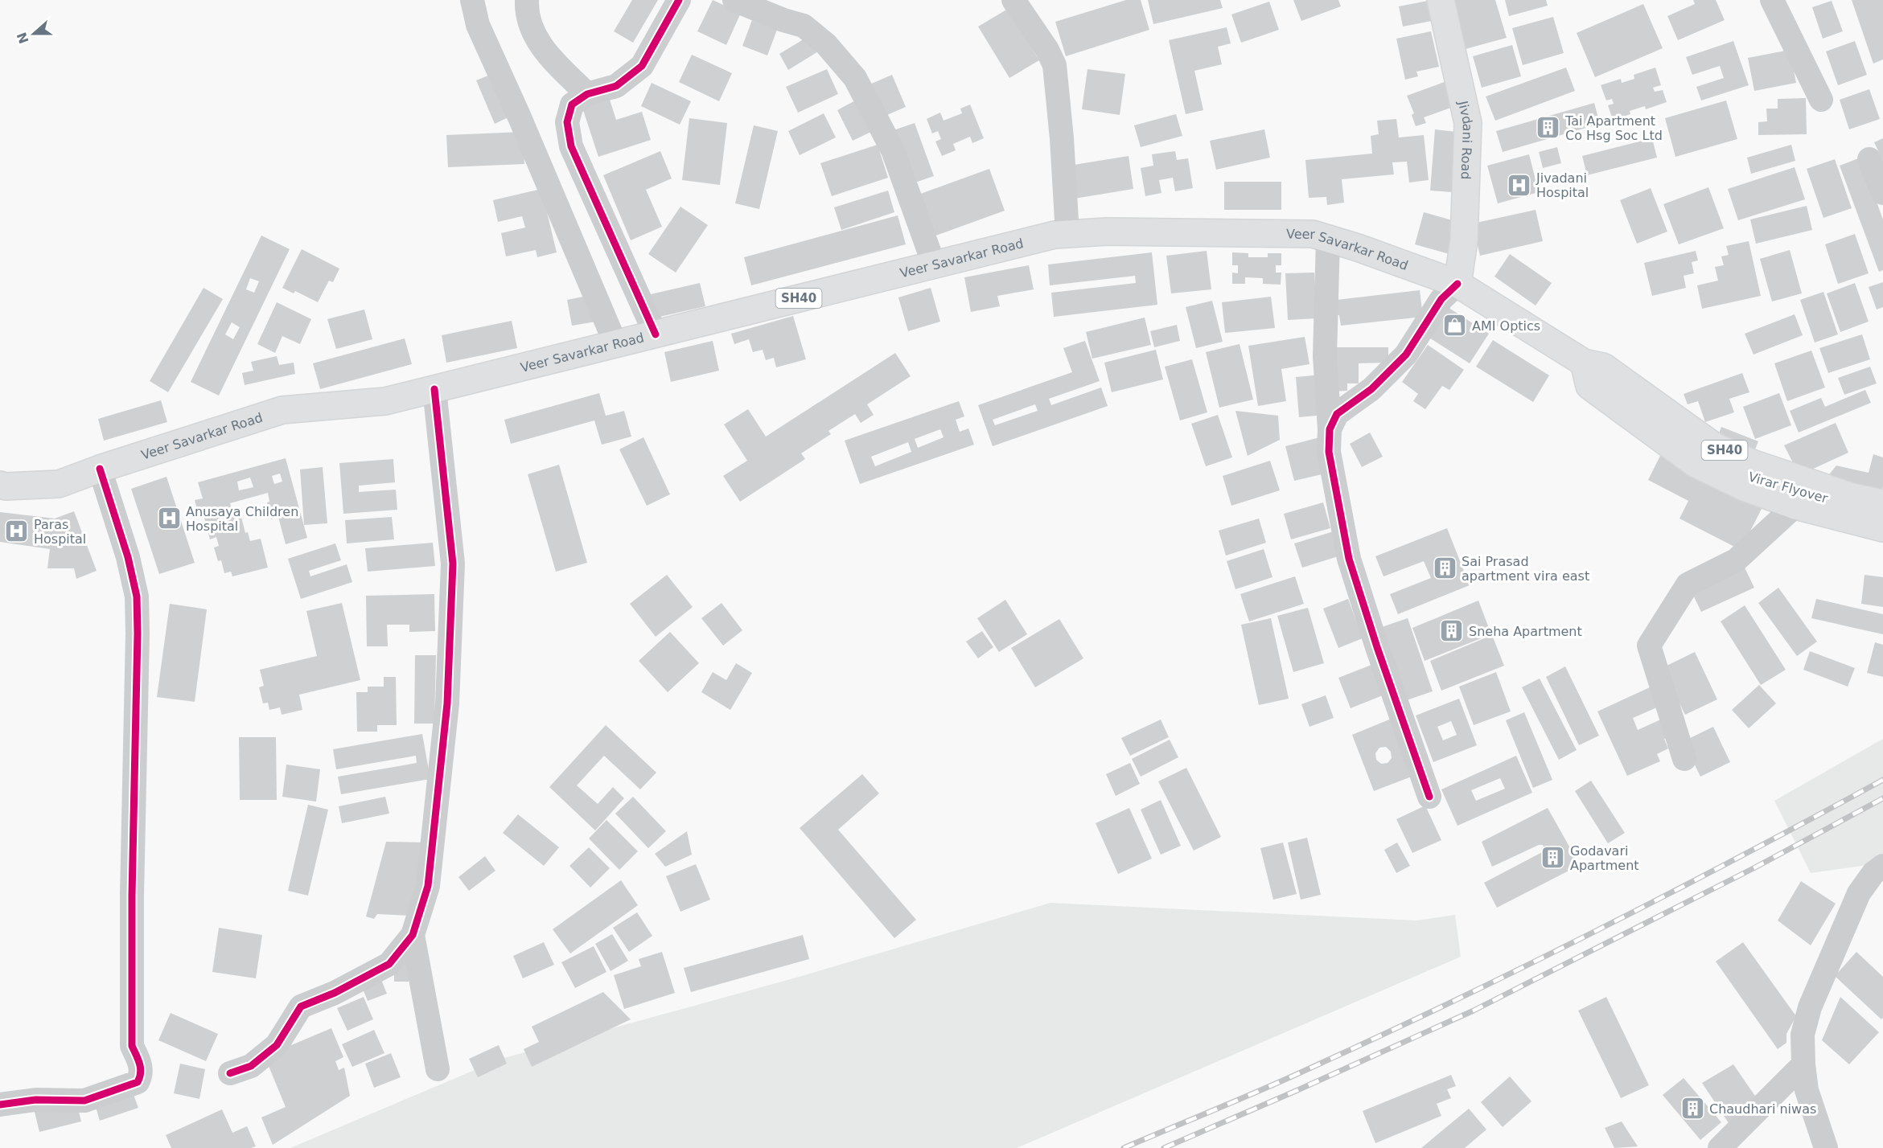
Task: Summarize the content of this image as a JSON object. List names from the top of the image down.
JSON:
{
  "streets": {
    "main road": [
      "Jivdani Road",
      "Veer Savarkar Road",
      "SH40",
      "Virar Flyover"
    ]
  },
  "crossings": [
    ["Jivdani Road", "Veer Savarkar Road"],
    ["Veer Savarkar Road", "Virar Flyover"]
  ],
  "places": {
    "building": [
      "Tai Apartment Co Hsg Soc Ltd",
      "Sai Prasad apartment vira east",
      "Sneha Apartment",
      "Godavari Apartment",
      "Chaudhari niwas"
    ],
    "hospital": ["Jivadani Hospital", "Anusaya Children Hospital", "Paras Hospital"],
    "shop": ["AMI Optics"]
  },
  "north": "left"
}
